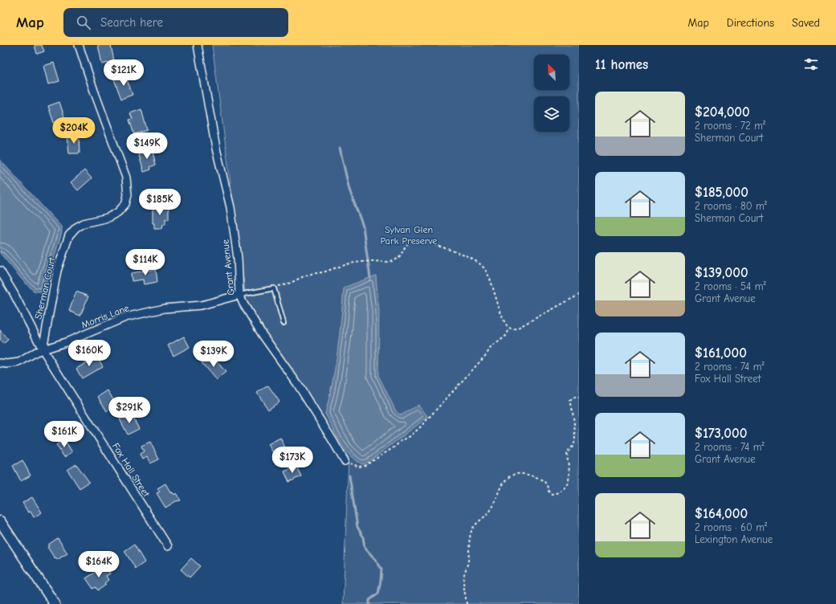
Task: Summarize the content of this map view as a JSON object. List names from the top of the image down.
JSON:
{
  "streets": {
    "street": [
      "Grant Avenue",
      "Sherman Court",
      "Morris Lane",
      "Fox Hall Street"
    ]
  },
  "crossings": [
    ["Grant Avenue", "Morris Lane"],
    ["Sherman Court", "Morris Lane"],
    ["Sherman Court", "Fox Hall Street"],
    ["Morris Lane", "Fox Hall Street"]
  ],
  "parks": ["Sylvan Glen Park Preserve"],
  "north": "top left",
  "page": {
    "header": "Map",
    "search": "Search here",
    "nav": ["Map", "Directions", "Saved"],
    "heading": "11 homes",
    "price": [
      "$121K",
      "$204K",
      "$149K",
      "$185K",
      "$114K",
      "$160K",
      "$139K",
      "$291K",
      "$161K",
      "$173K",
      "$164K"
    ],
    "list": [
      {
        "name": "$204,000",
        "note": "2 rooms · 72 m² · Sherman Court"
      },
      {
        "name": "$185,000",
        "note": "2 rooms · 80 m² · Sherman Court"
      },
      {
        "name": "$139,000",
        "note": "2 rooms · 54 m² · Grant Avenue"
      },
      {
        "name": "$161,000",
        "note": "2 rooms · 74 m² · Fox Hall Street"
      },
      {
        "name": "$173,000",
        "note": "2 rooms · 74 m² · Grant Avenue"
      },
      {
        "name": "$164,000",
        "note": "2 rooms · 60 m² · Lexington Avenue"
      }
    ]
  }
}
